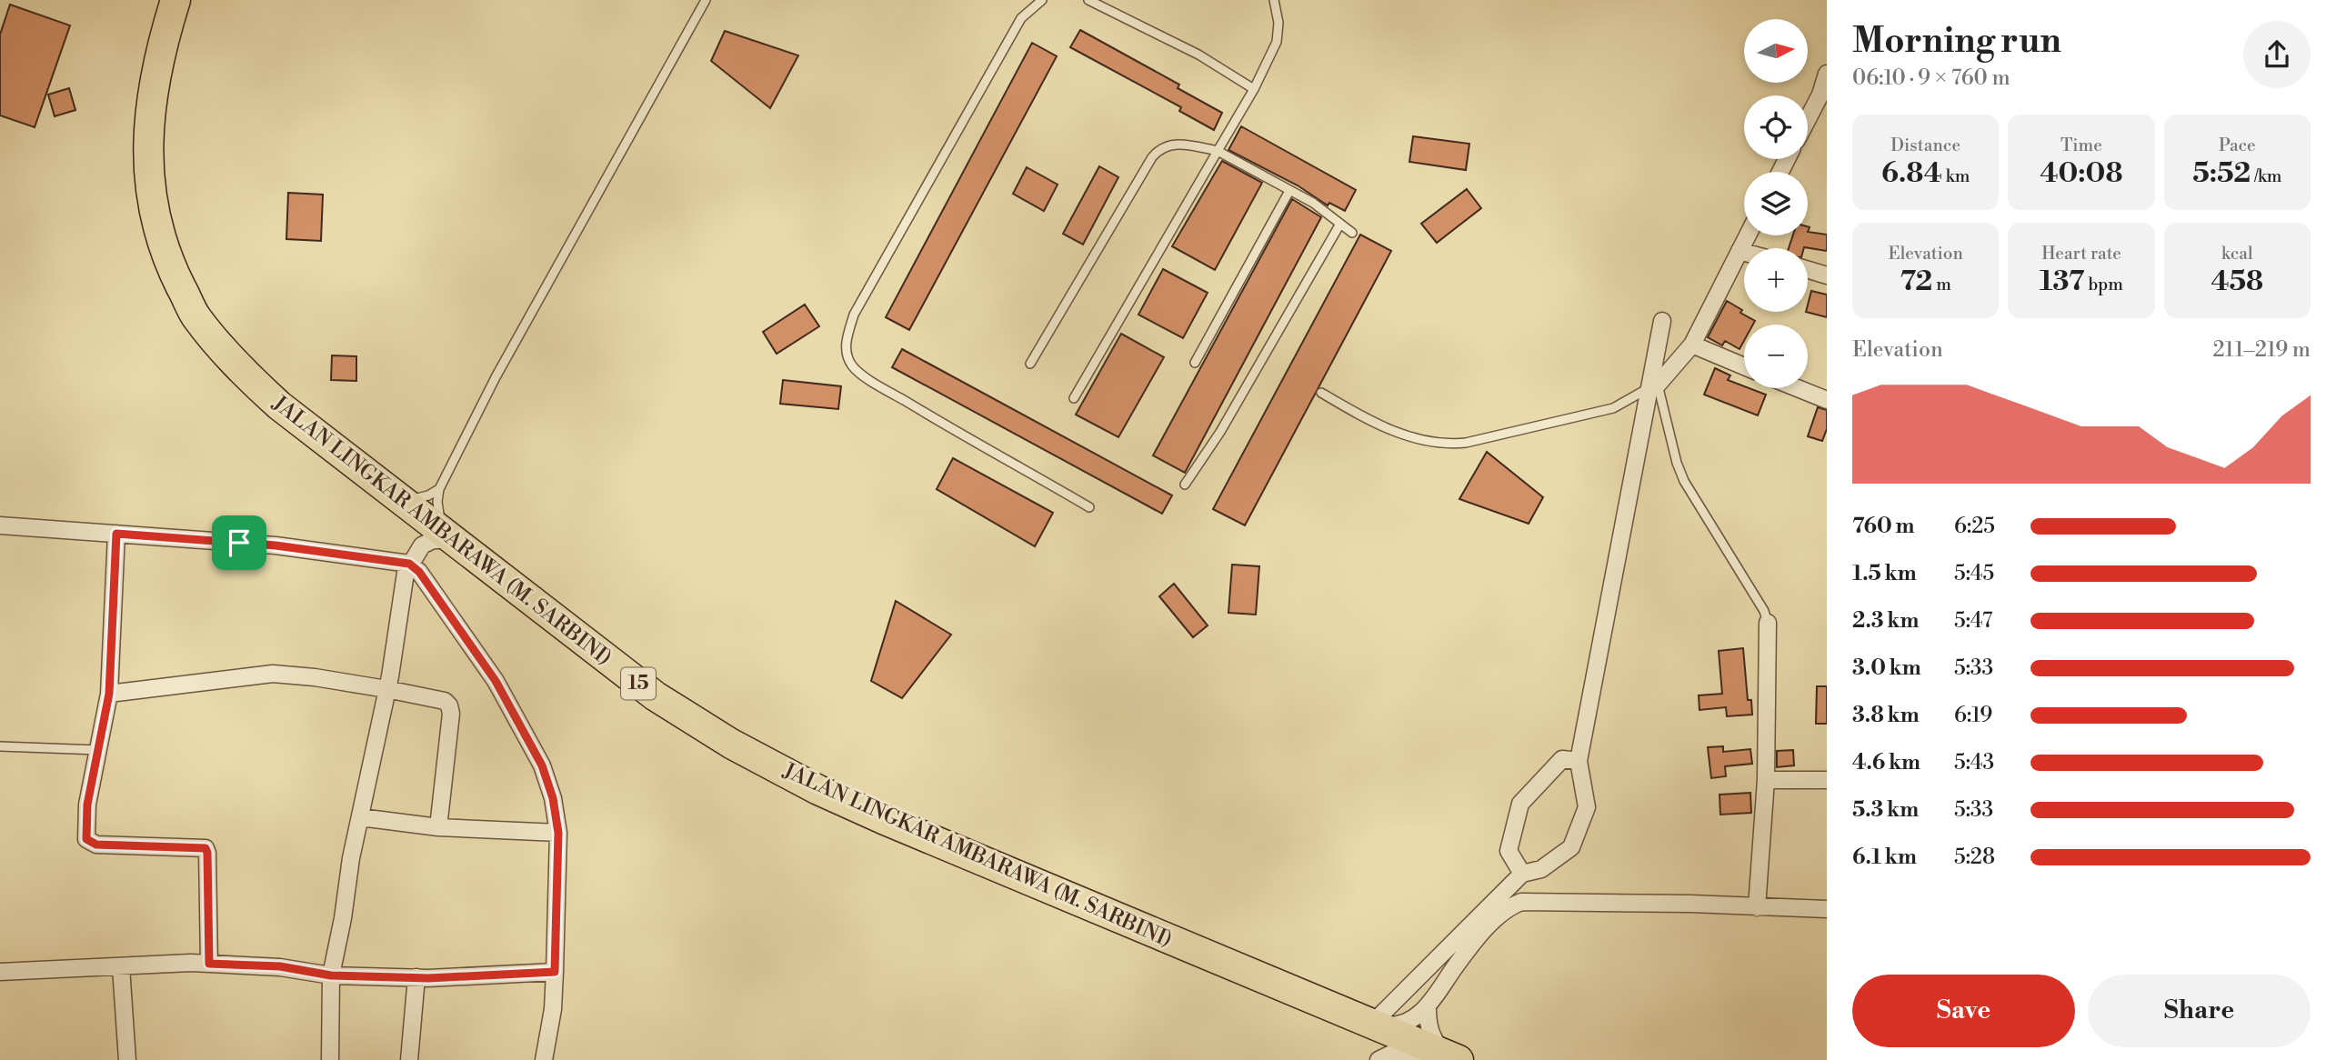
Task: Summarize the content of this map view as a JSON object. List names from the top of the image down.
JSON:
{
  "streets": {
    "highway": ["JALAN LINGKAR AMBARAWA (M. SARBINI)", "15"]
  },
  "north": "right",
  "page": {
    "heading": ["Morning run", "06:10 · 9 × 760 m"],
    "map_buttons": ["+", "−"],
    "stats": [
      ["Distance", "6.84 km"],
      ["Time", "40:08"],
      ["Pace", "5:52 /km"],
      ["Elevation", "72 m"],
      ["Heart rate", "137 bpm"],
      ["kcal", "458"]
    ],
    "chart": ["Elevation", "211–219 m"],
    "list": [
      {
        "name": "760 m",
        "note": "6:25"
      },
      {
        "name": "1.5 km",
        "note": "5:45"
      },
      {
        "name": "2.3 km",
        "note": "5:47"
      },
      {
        "name": "3.0 km",
        "note": "5:33"
      },
      {
        "name": "3.8 km",
        "note": "6:19"
      },
      {
        "name": "4.6 km",
        "note": "5:43"
      },
      {
        "name": "5.3 km",
        "note": "5:33"
      },
      {
        "name": "6.1 km",
        "note": "5:28"
      }
    ],
    "buttons": ["Save", "Share"]
  }
}
